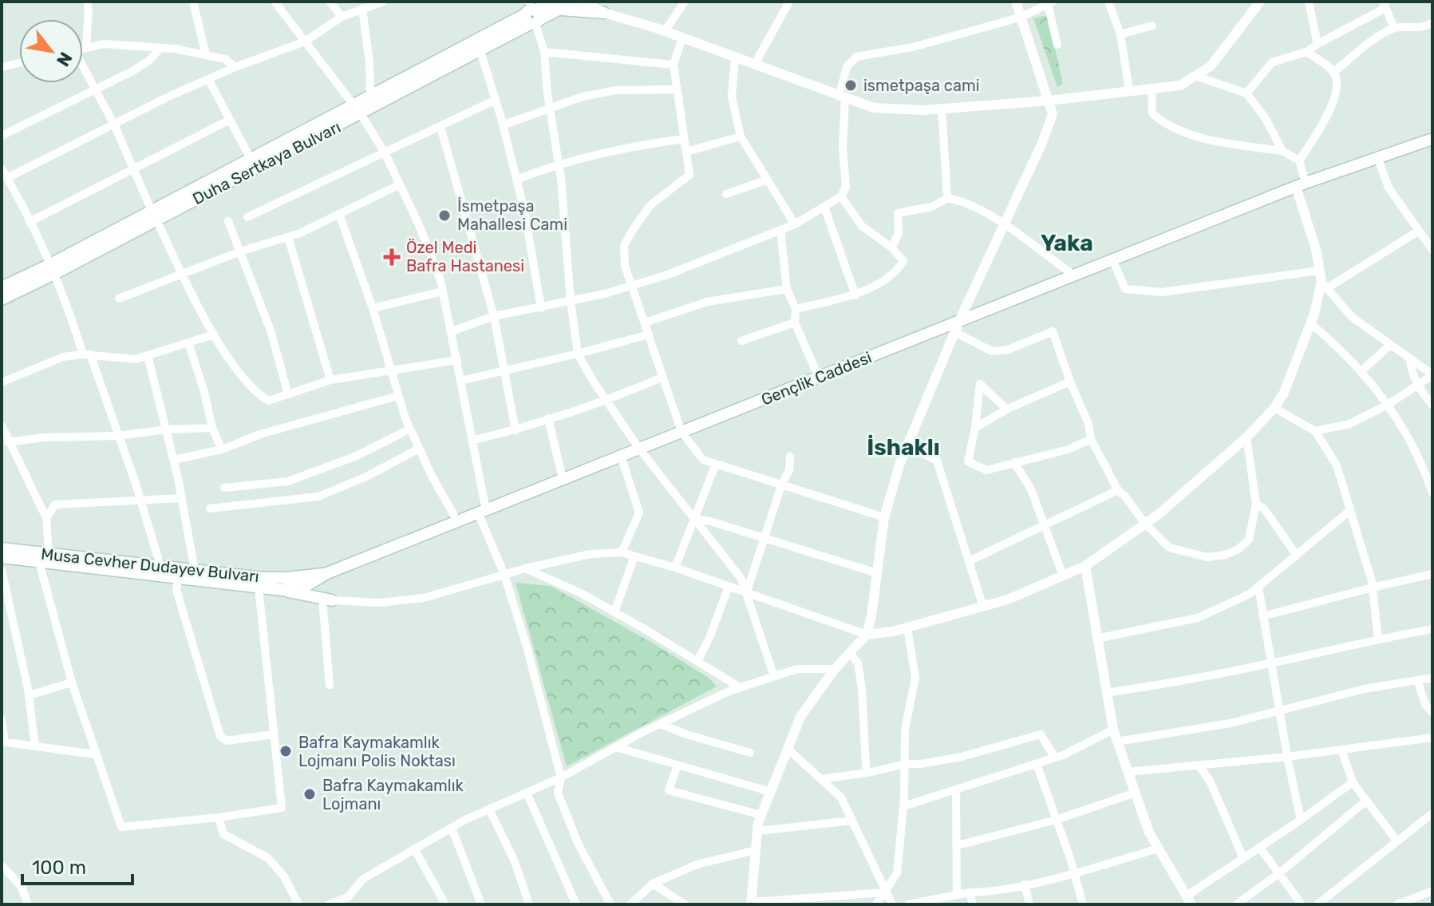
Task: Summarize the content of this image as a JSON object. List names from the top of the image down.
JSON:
{
  "streets": {
    "main road": ["Duha Sertkaya Bulvarı", "Gençlik Caddesi", "Musa Cevher Dudayev Bulvarı"]
  },
  "crossings": [
    ["Gençlik Caddesi", "Musa Cevher Dudayev Bulvarı"]
  ],
  "districts": ["Yaka", "İshaklı"],
  "places": {
    "other": [
      "ismetpaşa cami",
      "İsmetpaşa Mahallesi Cami",
      "Bafra Kaymakamlık Lojmanı Polis Noktası",
      "Bafra Kaymakamlık Lojmanı"
    ],
    "health": ["Özel Medi Bafra Hastanesi"]
  },
  "scale_bar": "100 m",
  "north": "bottom right"
}
